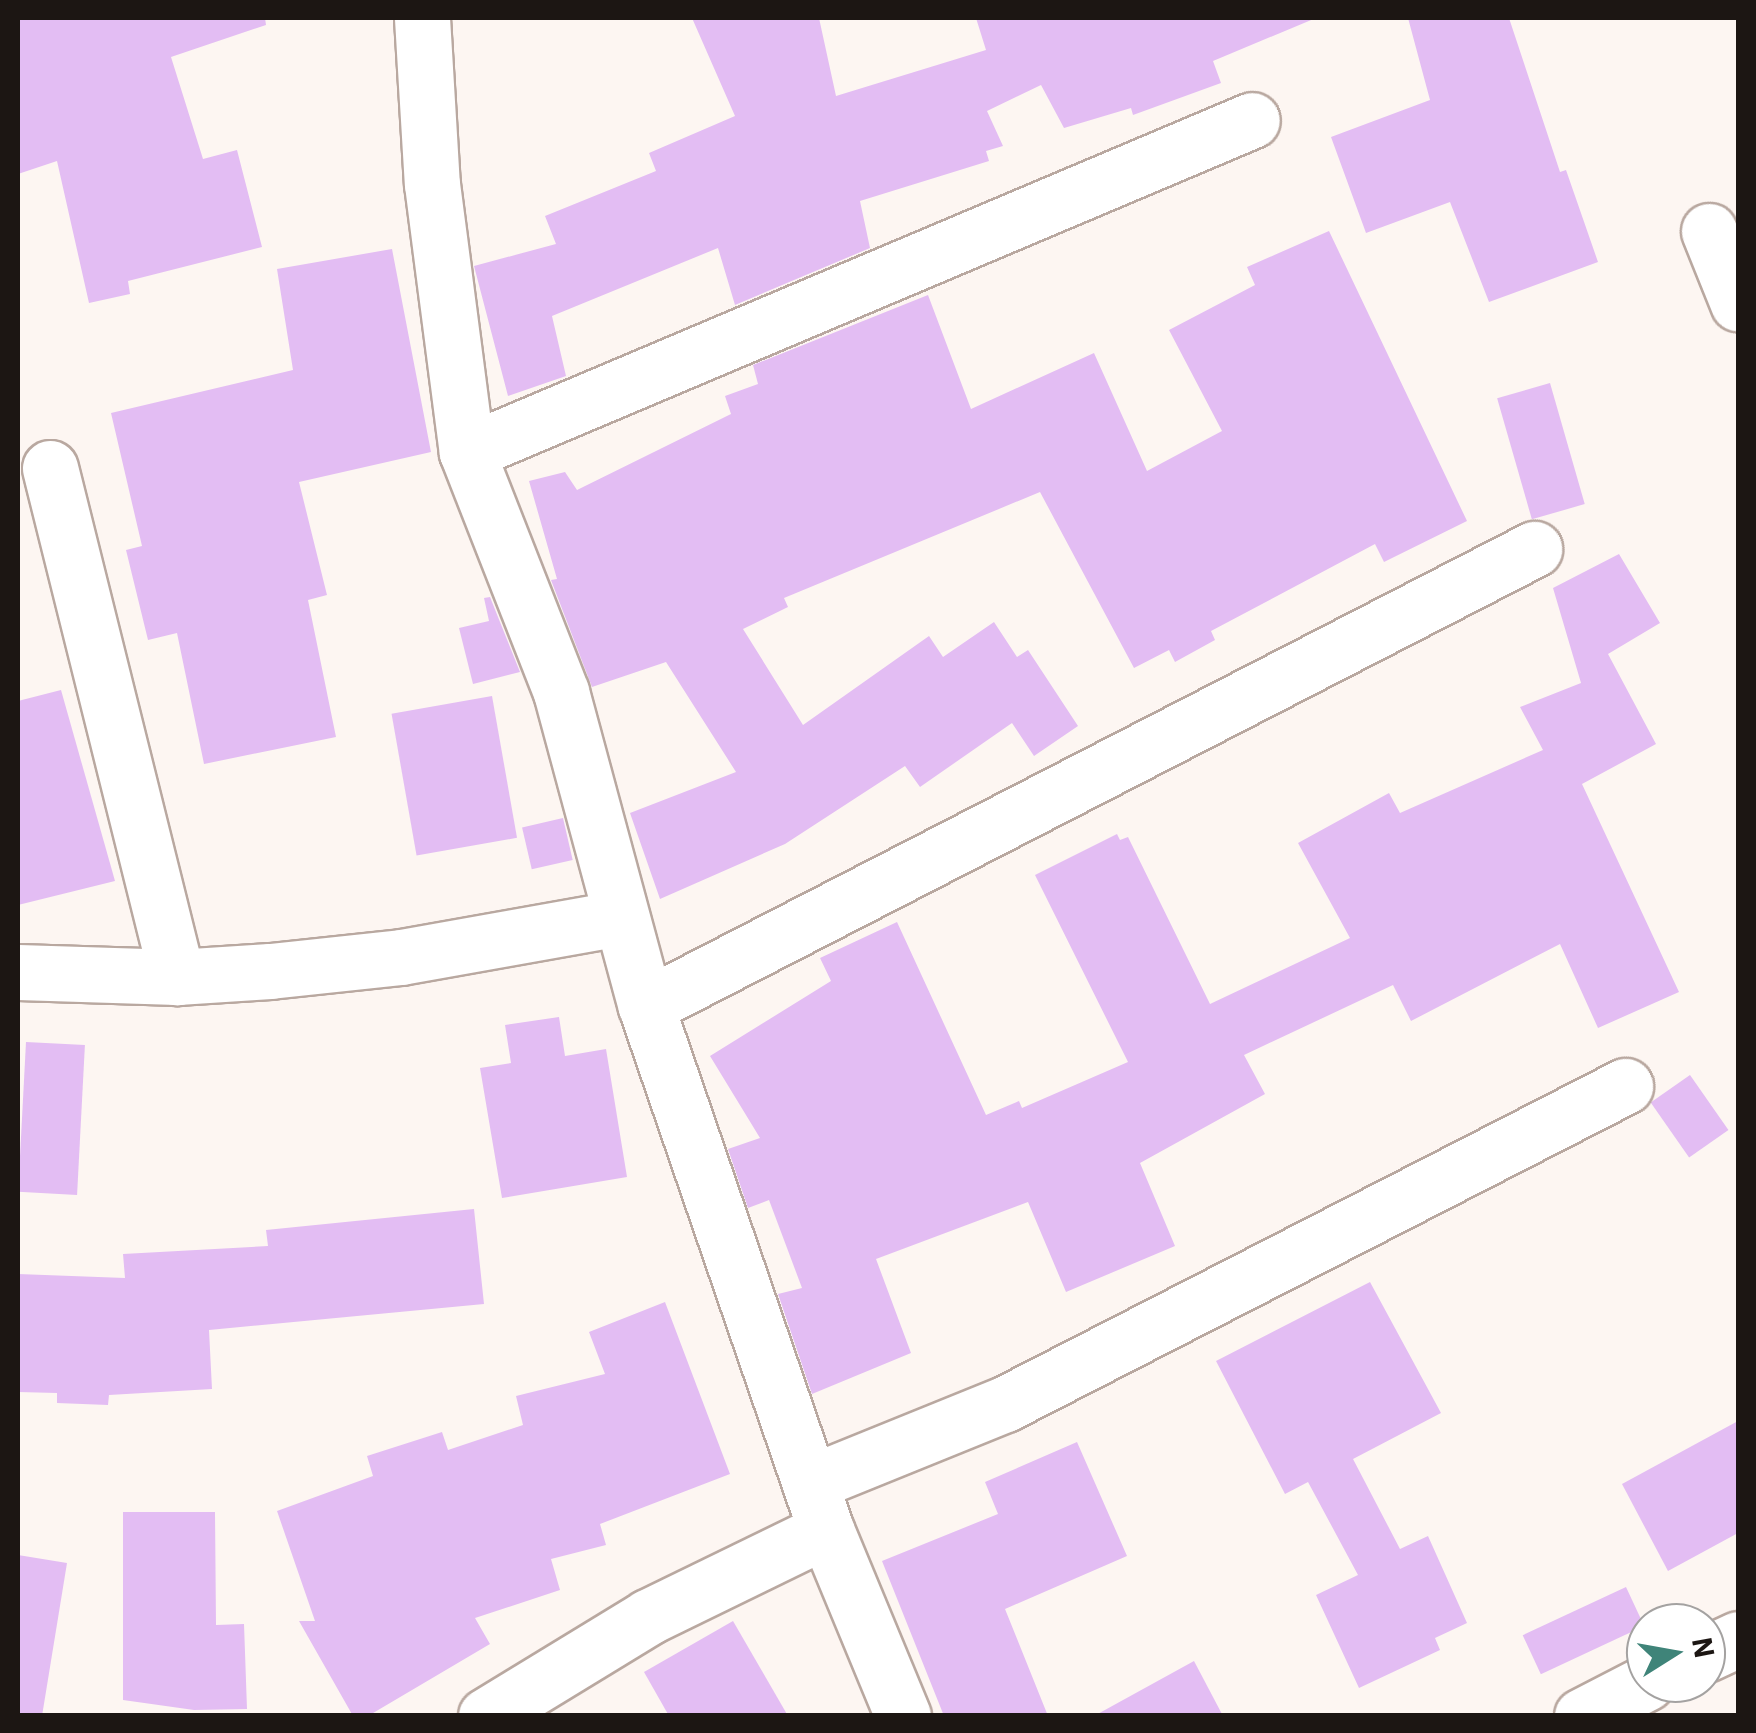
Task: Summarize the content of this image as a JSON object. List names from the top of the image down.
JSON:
{
  "north": "right"
}
